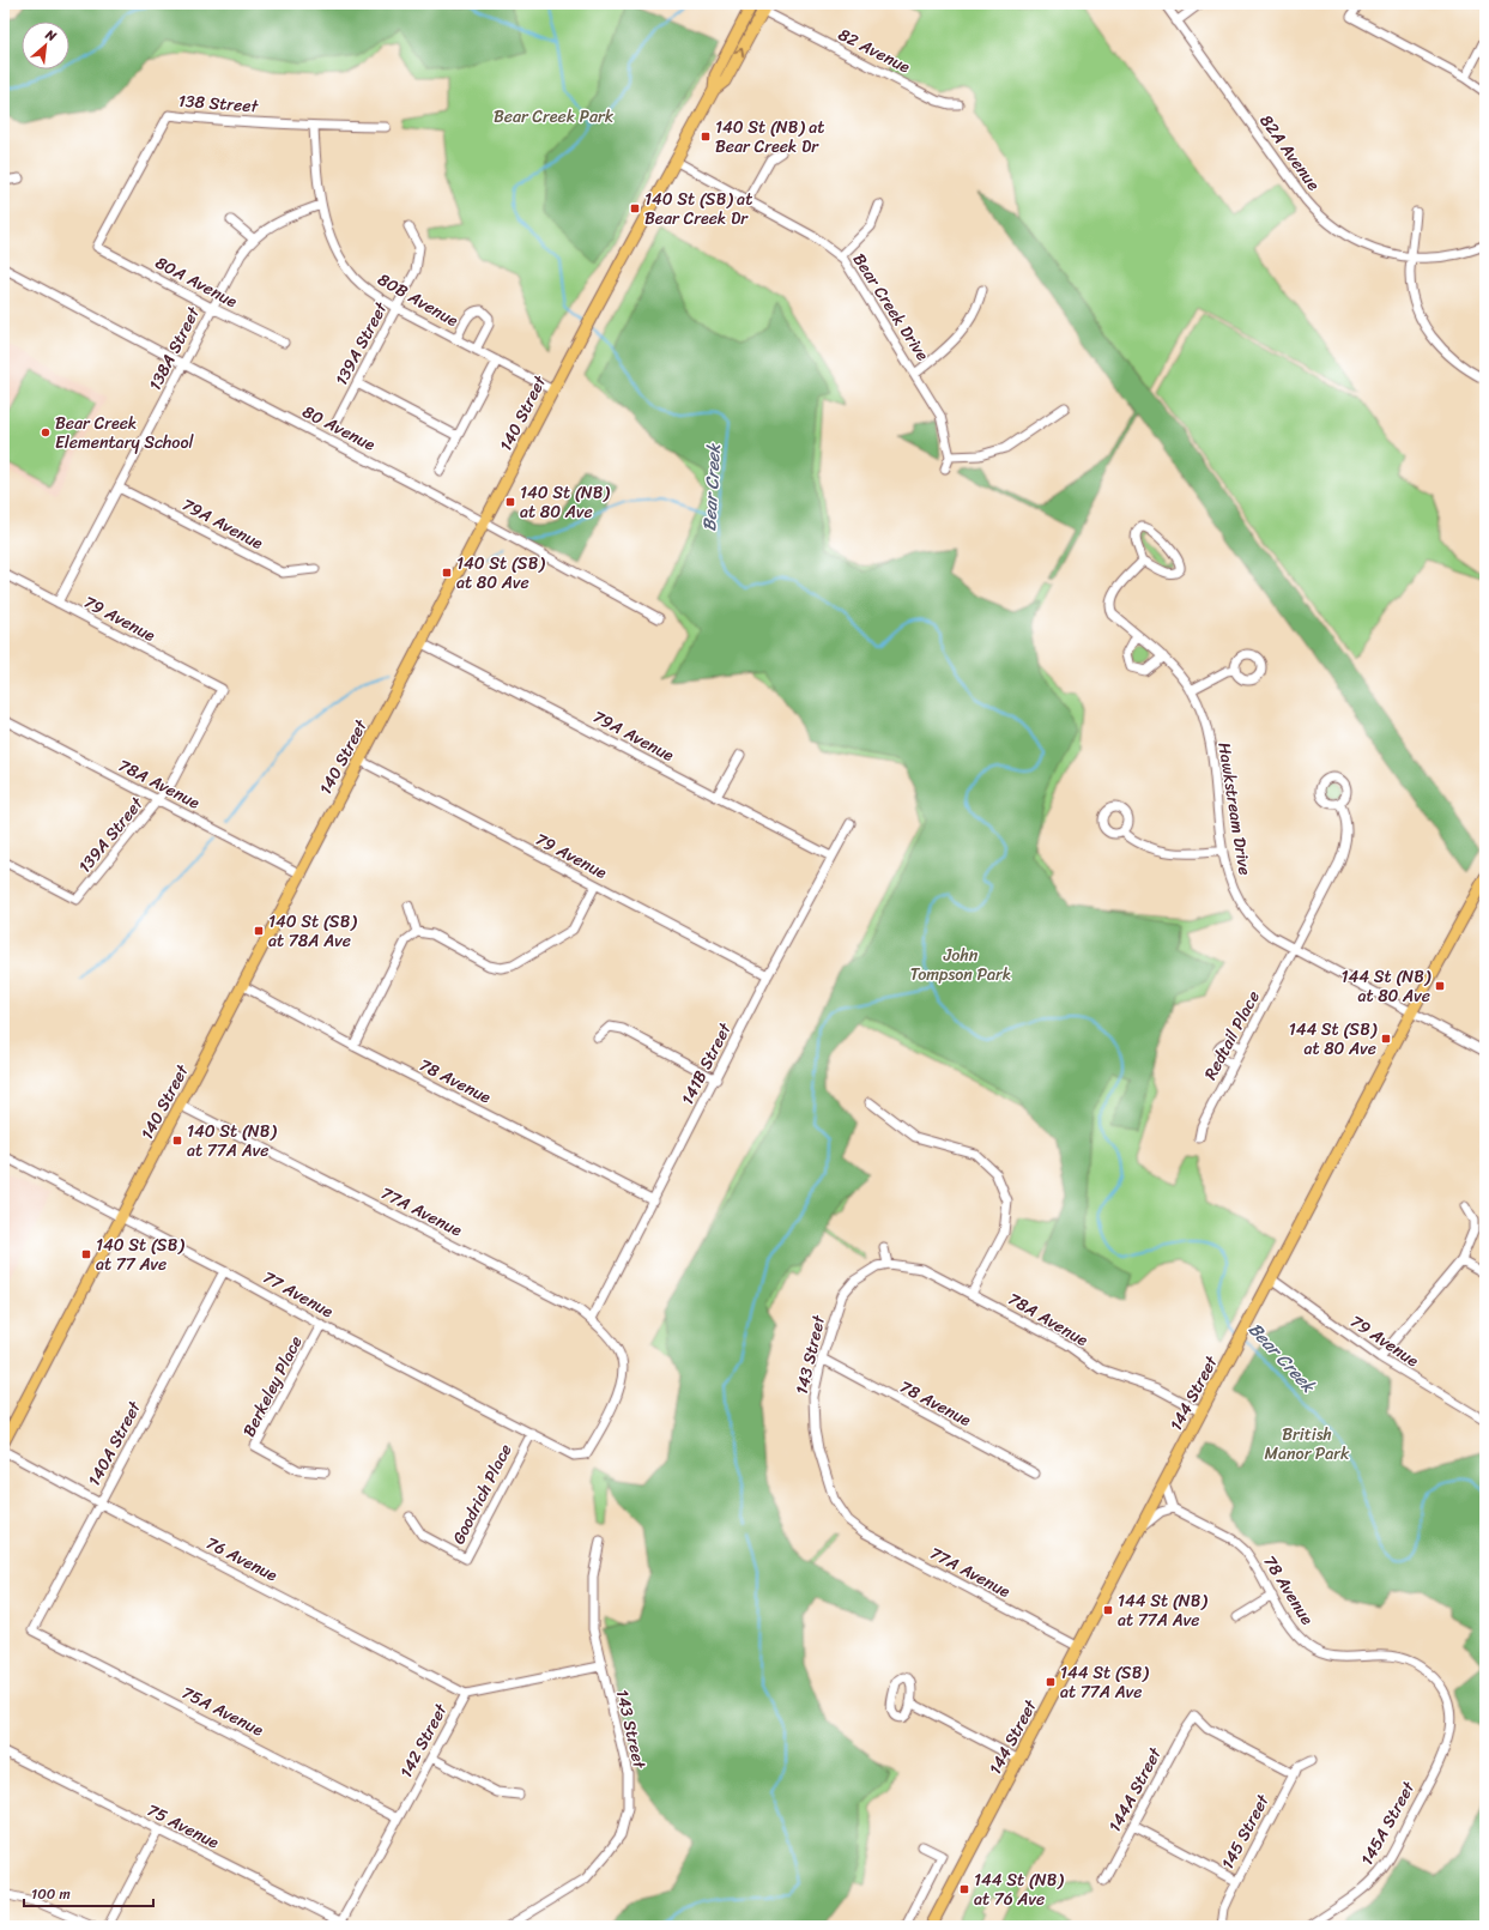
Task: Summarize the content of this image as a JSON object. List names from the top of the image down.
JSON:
{
  "streets": {
    "main road": ["140 Street", "144 Street"],
    "street": [
      "82 Avenue",
      "138 Street",
      "82A Avenue",
      "80A Avenue",
      "80B Avenue",
      "Bear Creek Drive",
      "139A Street",
      "138A Street",
      "80 Avenue",
      "79A Avenue",
      "79 Avenue",
      "78A Avenue",
      "Hawkstream Drive",
      "Redtail Place",
      "141B Street",
      "78 Avenue",
      "77A Avenue",
      "77 Avenue",
      "143 Street",
      "Berkeley Place",
      "140A Street",
      "Goodrich Place",
      "76 Avenue",
      "75A Avenue",
      "142 Street",
      "144A Street",
      "145A Street",
      "75 Avenue",
      "145 Street"
    ]
  },
  "crossings": [
    ["82 Avenue", "140 Street"],
    ["138 Street", "80A Avenue"],
    ["138 Street", "80B Avenue"],
    ["80A Avenue", "138A Street"],
    ["80B Avenue", "139A Street"],
    ["80B Avenue", "138A Street"],
    ["80B Avenue", "140 Street"],
    ["Bear Creek Drive", "140 Street"],
    ["139A Street", "79 Avenue"],
    ["139A Street", "78A Avenue"],
    ["138A Street", "80 Avenue"],
    ["138A Street", "79A Avenue"],
    ["138A Street", "79 Avenue"],
    ["140 Street", "80 Avenue"],
    ["140 Street", "79A Avenue"],
    ["140 Street", "79 Avenue"],
    ["140 Street", "78A Avenue"],
    ["140 Street", "78 Avenue"],
    ["140 Street", "77A Avenue"],
    ["140 Street", "77 Avenue"],
    ["79A Avenue", "141B Street"],
    ["79 Avenue", "141B Street"],
    ["79 Avenue", "144 Street"],
    ["78A Avenue", "143 Street"],
    ["78A Avenue", "144 Street"],
    ["Hawkstream Drive", "Redtail Place"],
    ["Hawkstream Drive", "144 Street"],
    ["141B Street", "78 Avenue"],
    ["141B Street", "77A Avenue"],
    ["78 Avenue", "143 Street"],
    ["78 Avenue", "145A Street"],
    ["77A Avenue", "77 Avenue"],
    ["77A Avenue", "143 Street"],
    ["77A Avenue", "144 Street"],
    ["77 Avenue", "Berkeley Place"],
    ["77 Avenue", "140A Street"],
    ["77 Avenue", "Goodrich Place"],
    ["143 Street", "142 Street"],
    ["140A Street", "76 Avenue"],
    ["140A Street", "75A Avenue"],
    ["76 Avenue", "142 Street"],
    ["75A Avenue", "142 Street"],
    ["142 Street", "75 Avenue"],
    ["144A Street", "145 Street"]
  ],
  "water": ["Bear Creek"],
  "parks": ["Bear Creek Park", "John Tompson Park", "British Manor Park"],
  "places": {
    "transit": [
      "140 St (NB) at Bear Creek Dr",
      "140 St (SB) at Bear Creek Dr",
      "140 St (NB) at 80 Ave",
      "140 St (SB) at 80 Ave",
      "140 St (SB) at 78A Ave",
      "144 St (NB) at 80 Ave",
      "144 St (SB) at 80 Ave",
      "140 St (NB) at 77A Ave",
      "140 St (SB) at 77 Ave",
      "144 St (NB) at 77A Ave",
      "144 St (SB) at 77A Ave",
      "144 St (NB) at 76 Ave"
    ],
    "other": ["Bear Creek Elementary School"]
  },
  "scale_bar": "100 m",
  "north": "top right"
}
